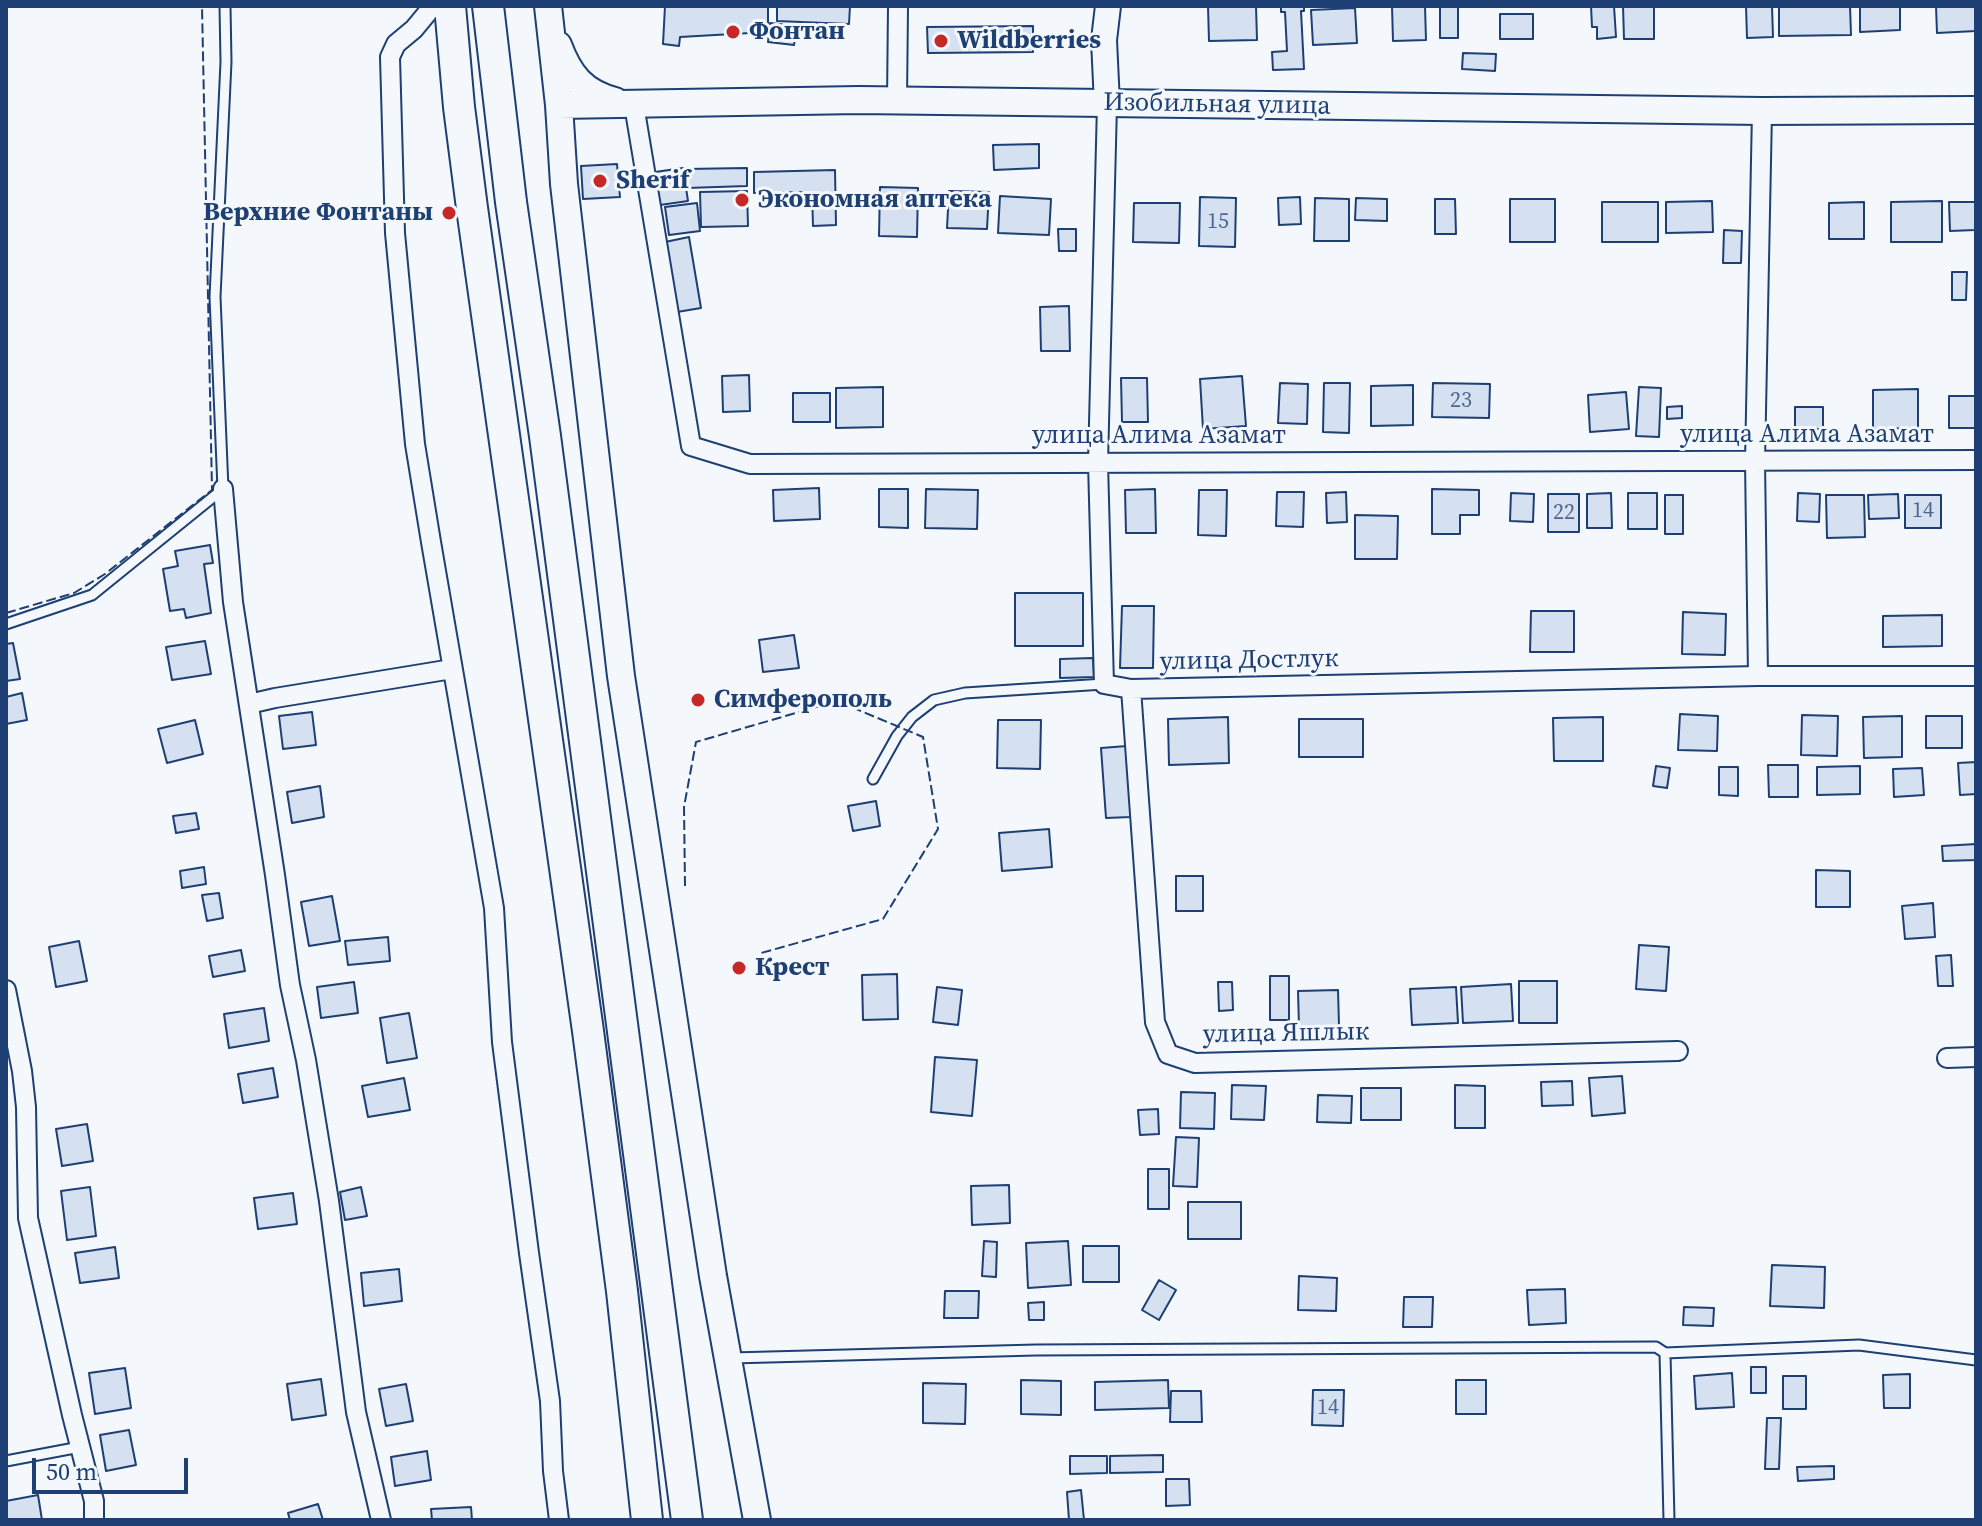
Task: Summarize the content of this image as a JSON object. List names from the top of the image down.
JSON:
{
  "streets": {
    "main road": ["Изобильная улица"],
    "street": ["улица Алима Азамат", "улица Достлук", "улица Яшлык"]
  },
  "crossings": [
    ["Изобильная улица", "улица Алима Азамат"],
    ["улица Достлук", "улица Яшлык"]
  ],
  "places": [
    "Фонтан",
    "Wildberries",
    "Sherif",
    "Экономная аптека",
    "Верхние Фонтаны",
    "Симферополь",
    "Крест"
  ],
  "house_numbers": [
    "15",
    "23",
    "14",
    "22",
    "14"
  ],
  "scale_bar": "50 m"
}
